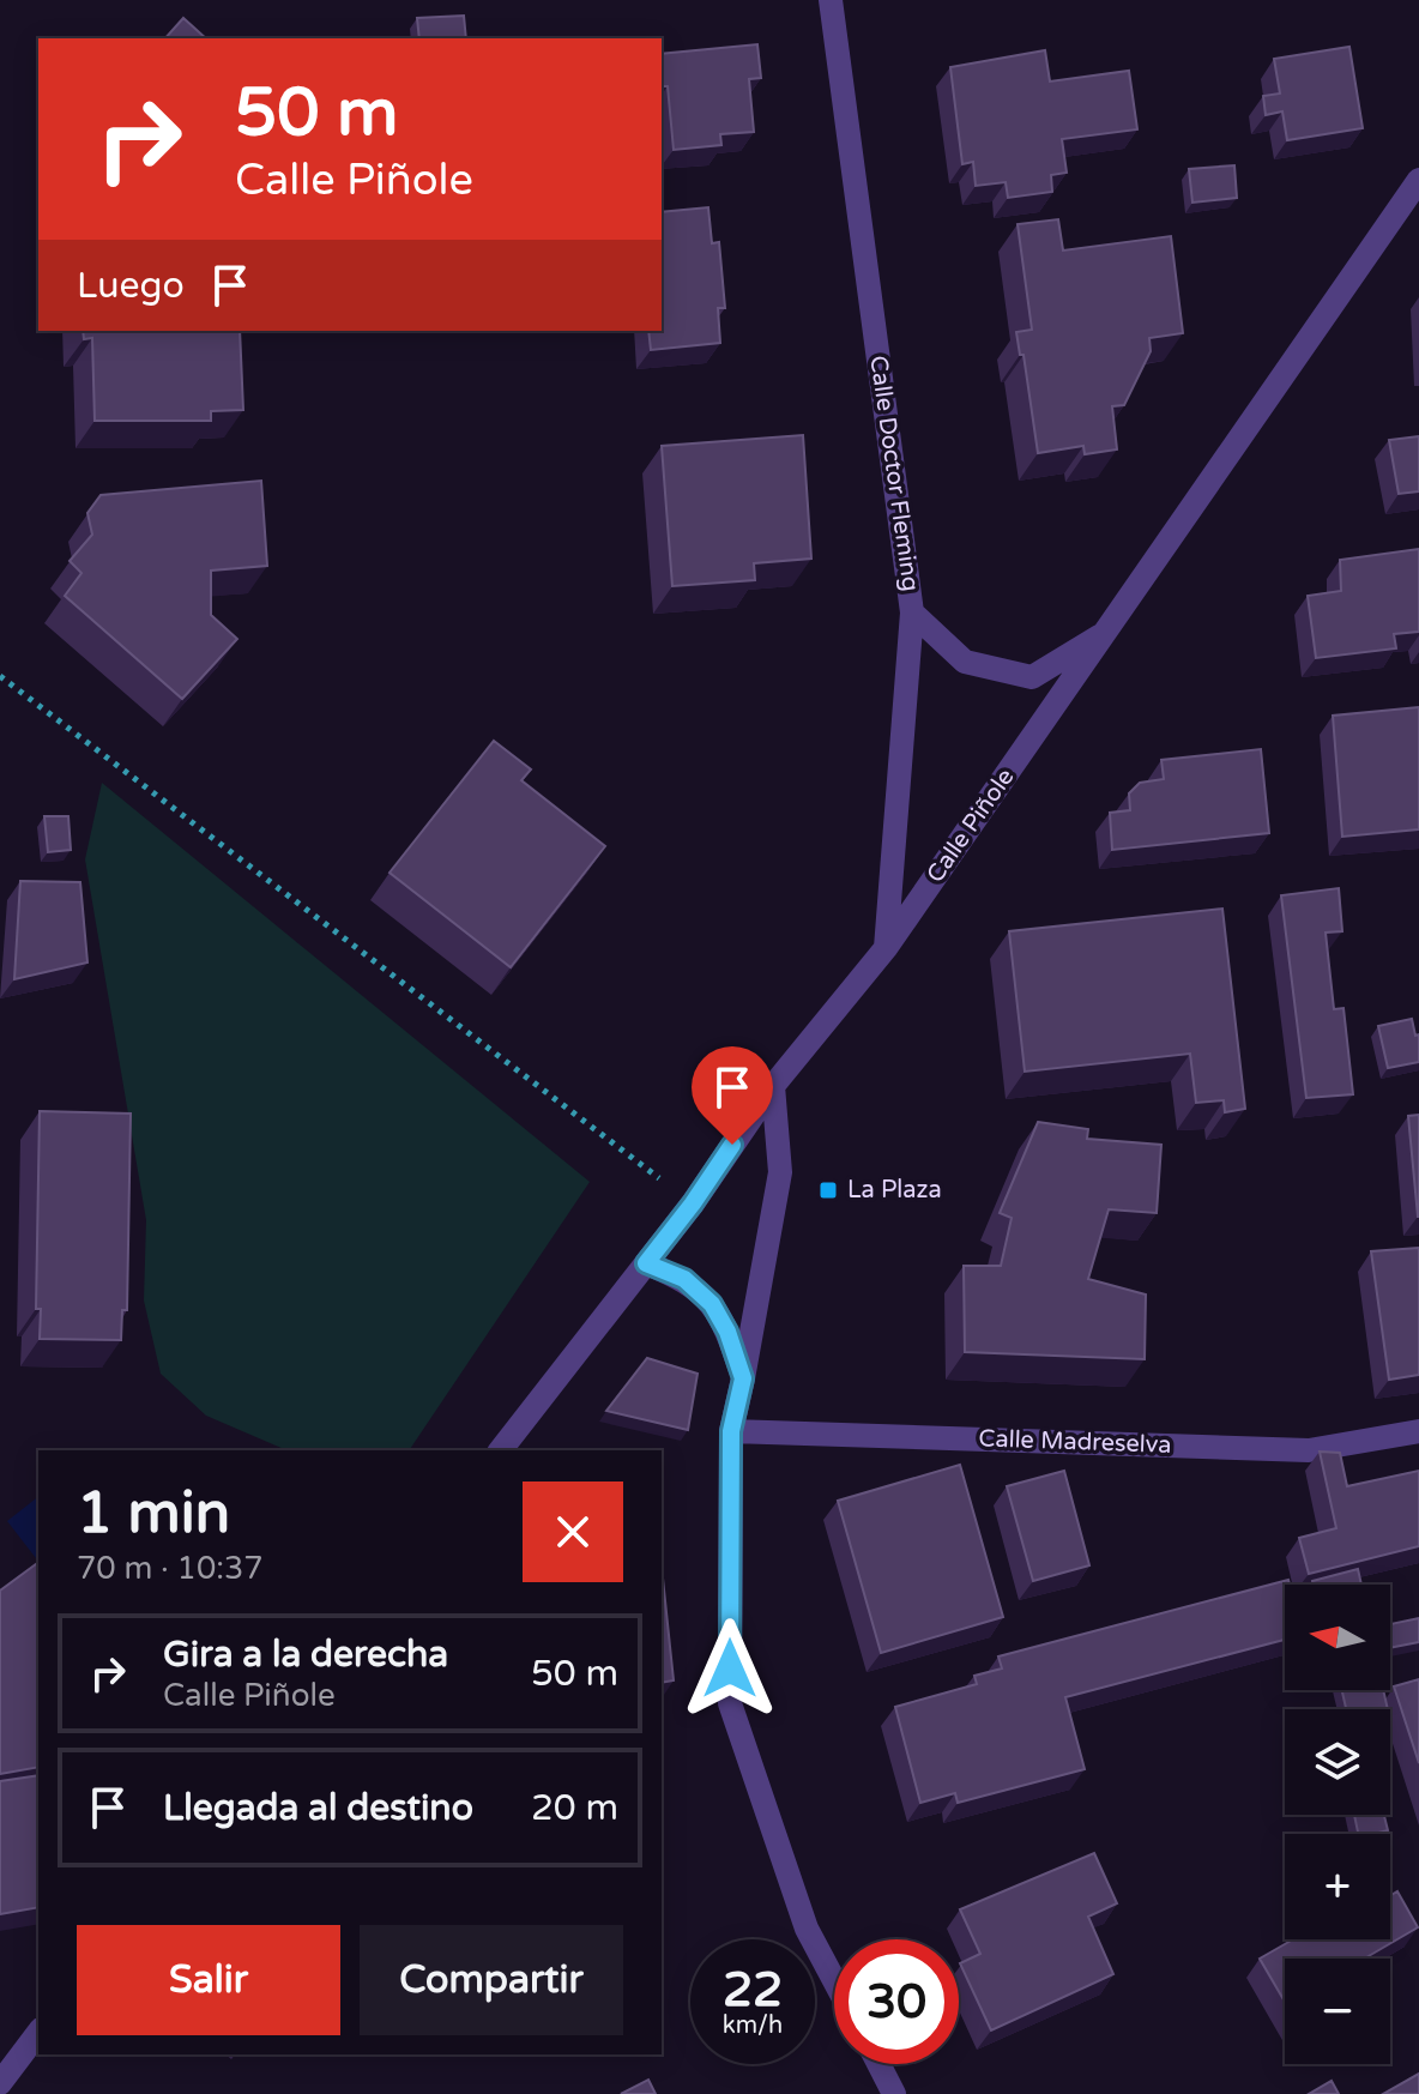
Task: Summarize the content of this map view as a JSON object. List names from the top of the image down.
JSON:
{
  "streets": {
    "street": ["Calle Doctor Fleming", "Calle Piñole", "Calle Madreselva"]
  },
  "crossings": [
    ["Calle Doctor Fleming", "Calle Piñole"]
  ],
  "places": {
    "transit": ["La Plaza"]
  },
  "north": "left",
  "page": {
    "turn": ["50 m", "Calle Piñole"],
    "then": "Luego",
    "heading": ["1 min", "70 m · 10:37"],
    "map_buttons": ["+", "−"],
    "list": [
      {
        "name": "Gira a la derecha",
        "note": "Calle Piñole",
        "value": "50 m"
      },
      {
        "name": "Llegada al destino",
        "value": "20 m"
      }
    ],
    "buttons": ["Salir", "Compartir"],
    "speed": "22 km/h",
    "limit": "30"
  }
}
